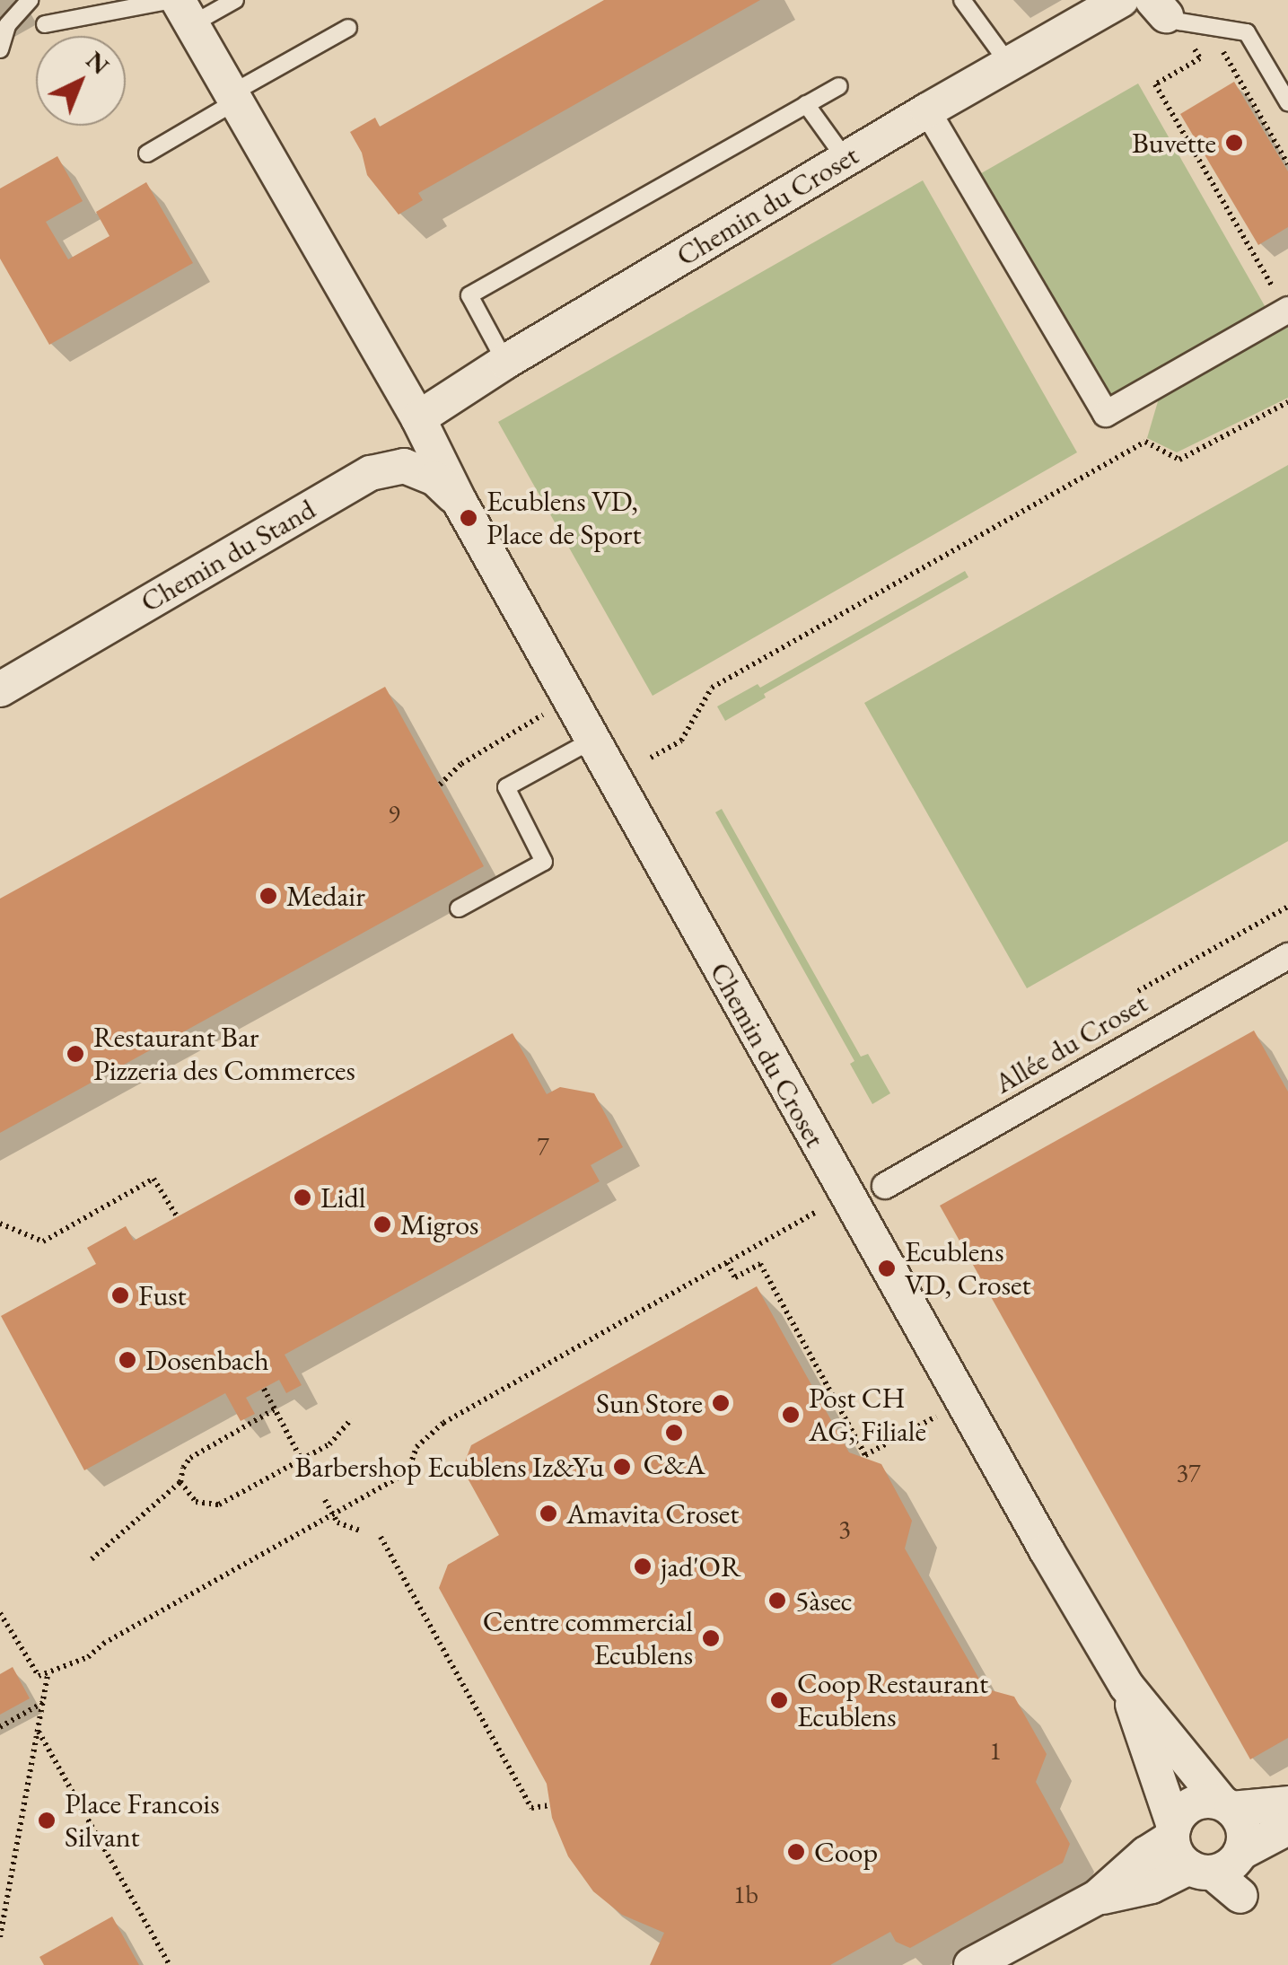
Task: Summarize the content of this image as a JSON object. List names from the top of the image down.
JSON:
{
  "streets": {
    "street": ["Chemin du Croset", "Chemin du Stand", "Allée du Croset"]
  },
  "crossings": [
    ["Chemin du Croset", "Chemin du Stand"]
  ],
  "places": [
    "Buvette",
    "Ecublens VD, Place de Sport",
    "Medair",
    "Restaurant Bar Pizzeria des Commerces",
    "Lidl",
    "Migros",
    "Ecublens VD, Croset",
    "Fust",
    "Dosenbach",
    "Sun Store",
    "Post CH AG, Filiale",
    "C&A",
    "Barbershop Ecublens Iz&Yu",
    "Amavita Croset",
    "jad'OR",
    "5àsec",
    "Centre commercial Ecublens",
    "Coop Restaurant Ecublens",
    "Place Francois Silvant",
    "Coop"
  ],
  "house_numbers": [
    "9",
    "7",
    "37",
    "3",
    "1",
    "1b"
  ],
  "north": "top right"
}
